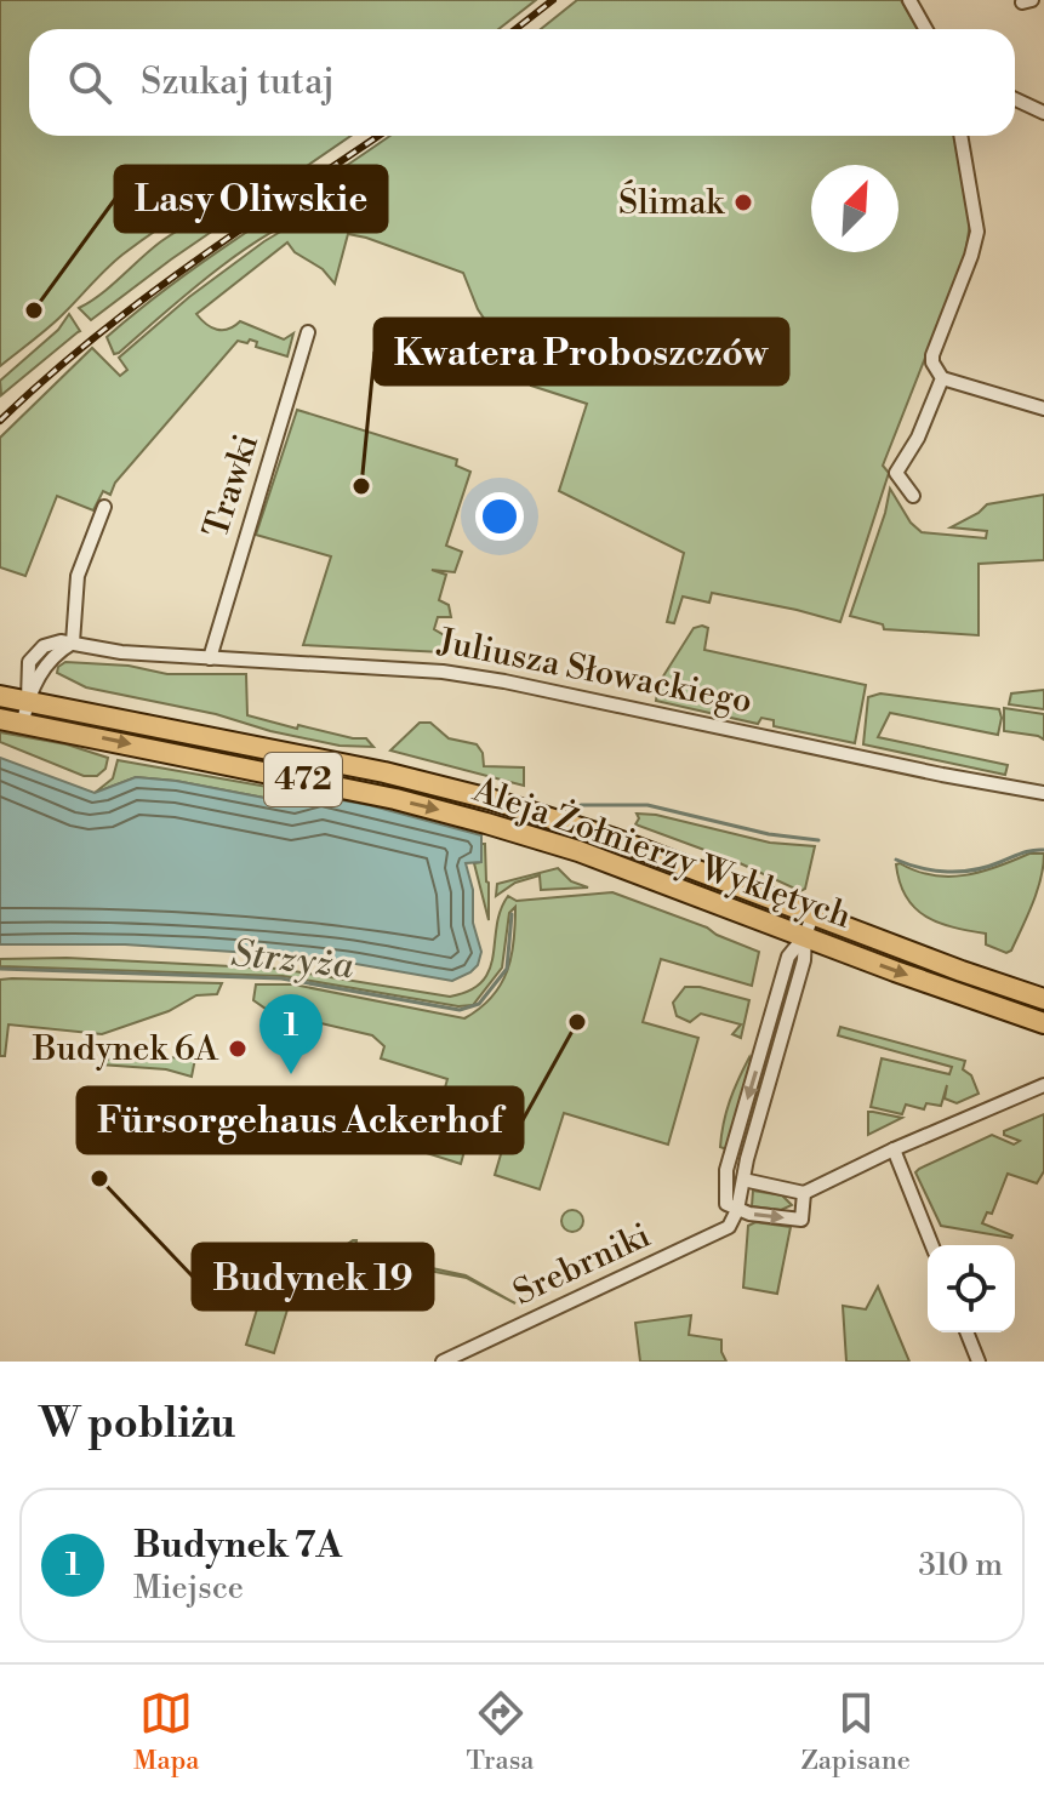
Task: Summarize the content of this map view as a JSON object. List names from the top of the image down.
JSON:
{
  "streets": {
    "main road": ["472", "Aleja Żołnierzy Wyklętych"],
    "street": ["Trawki", "Juliusza Słowackiego", "Srebrniki"]
  },
  "crossings": [
    ["Trawki", "Juliusza Słowackiego"],
    ["472", "Aleja Żołnierzy Wyklętych"]
  ],
  "water": ["Strzyża"],
  "places": [
    "Ślimak",
    "Lasy Oliwskie",
    "Kwatera Proboszczów",
    "Fürsorgehaus Ackerhof",
    "Budynek 6A",
    "Budynek 19"
  ],
  "north": "top right",
  "page": {
    "search": "Szukaj tutaj",
    "pins": "1",
    "heading": "W pobliżu",
    "list": [
      {
        "mark": "1",
        "name": "Budynek 7A",
        "note": "Miejsce",
        "value": "310 m"
      }
    ],
    "nav": ["Mapa", "Trasa", "Zapisane"]
  }
}
